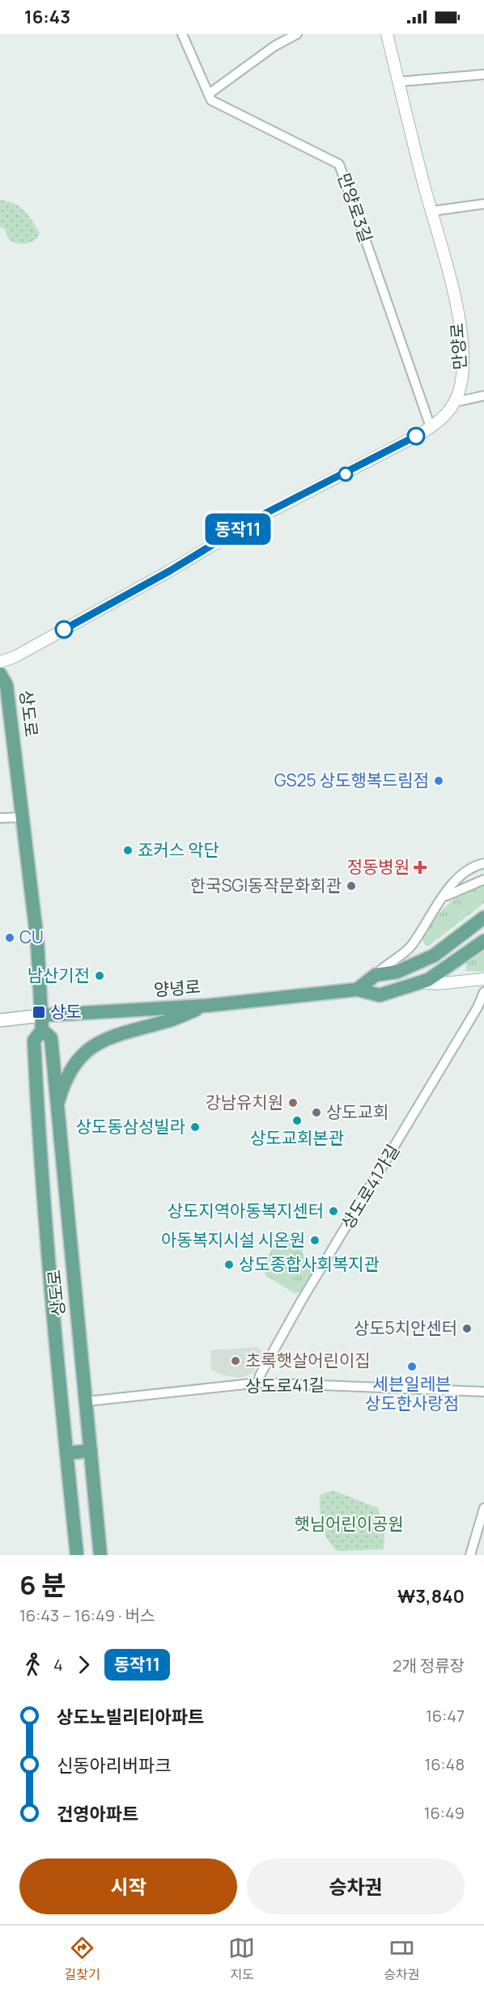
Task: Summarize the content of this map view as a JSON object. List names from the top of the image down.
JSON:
{
  "streets": {
    "main road": ["상도로", "양녕로"],
    "street": [
      "만양로3길",
      "만양로",
      "상도로41가길",
      "상도로41길"
    ]
  },
  "crossings": [
    ["만양로3길", "만양로"],
    ["상도로", "양녕로"],
    ["상도로", "상도로41길"],
    ["상도로41가길", "상도로41길"]
  ],
  "parks": ["햇님어린이공원"],
  "places": {
    "other": [
      "GS25 상도행복드림점",
      "죠커스 악단",
      "한국SGI동작문화회관",
      "CU",
      "남산기전",
      "강남유치원",
      "상도교회",
      "상도교회본관",
      "상도동삼성빌라",
      "상도지역아동복지센터",
      "아동복지시설 시온원",
      "상도종합사회복지관",
      "상도5치안센터",
      "초록햇살어린이집",
      "세븐일레븐 상도한사랑점"
    ],
    "health": ["정동병원"],
    "transit": ["상도"]
  },
  "lines": ["bus line 동작11"],
  "page": {
    "status": "16:43",
    "on_map": "동작11",
    "heading": ["6 분", "16:43 – 16:49 · 버스", "₩3,840"],
    "legs": ["4", "동작11", "2개 정류장"],
    "list": [
      {
        "name": "상도노빌리티아파트",
        "value": "16:47"
      },
      {
        "name": "신동아리버파크",
        "value": "16:48"
      },
      {
        "name": "건영아파트",
        "value": "16:49"
      }
    ],
    "buttons": ["시작", "승차권"],
    "tabs": ["길찾기", "지도", "승차권"]
  }
}
